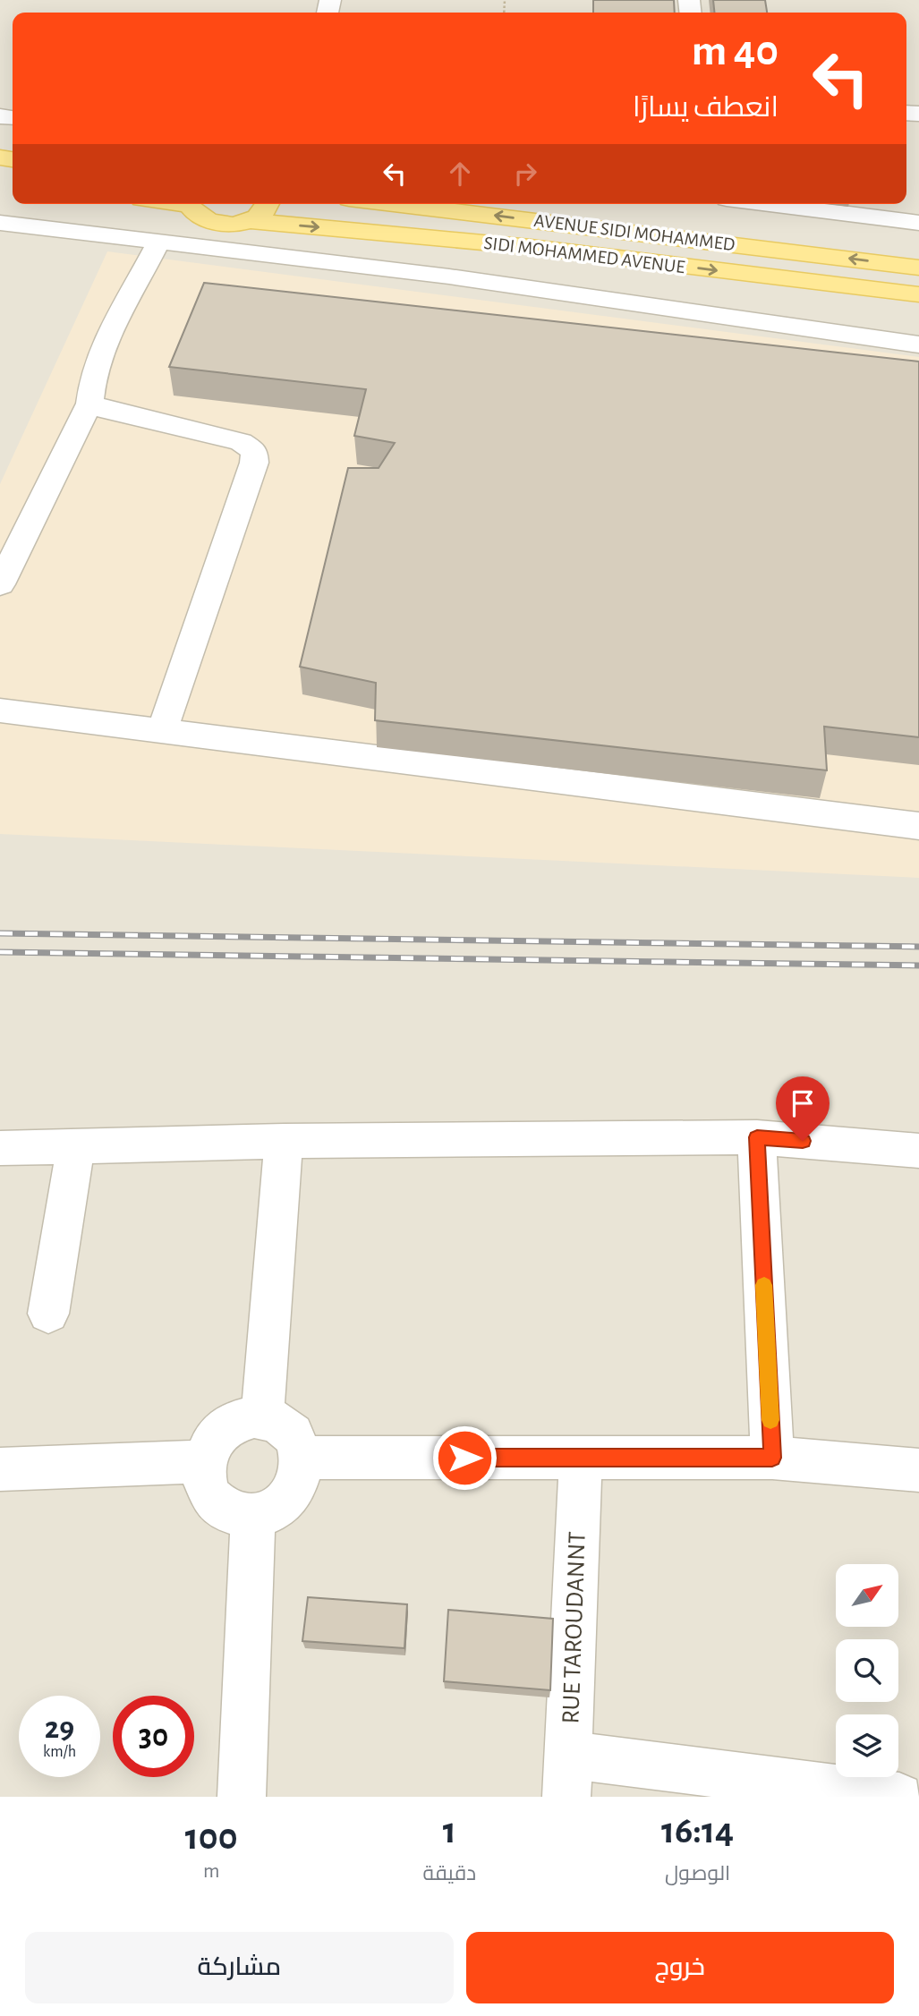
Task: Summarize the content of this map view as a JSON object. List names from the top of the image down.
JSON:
{
  "streets": {
    "main road": ["AVENUE SIDI MOHAMMED", "SIDI MOHAMMED AVENUE"],
    "street": ["RUE TAROUDANNT"]
  },
  "one_way": ["AVENUE SIDI MOHAMMED", "SIDI MOHAMMED AVENUE"],
  "north": "top right",
  "page": {
    "turn": ["40 m", "انعطف يسارًا"],
    "speed": "29 km/h",
    "limit": "30",
    "eta": [
      "16:14",
      "الوصول",
      "1",
      "دقيقة",
      "100",
      "m"
    ],
    "buttons": ["خروج", "مشاركة"]
  }
}
